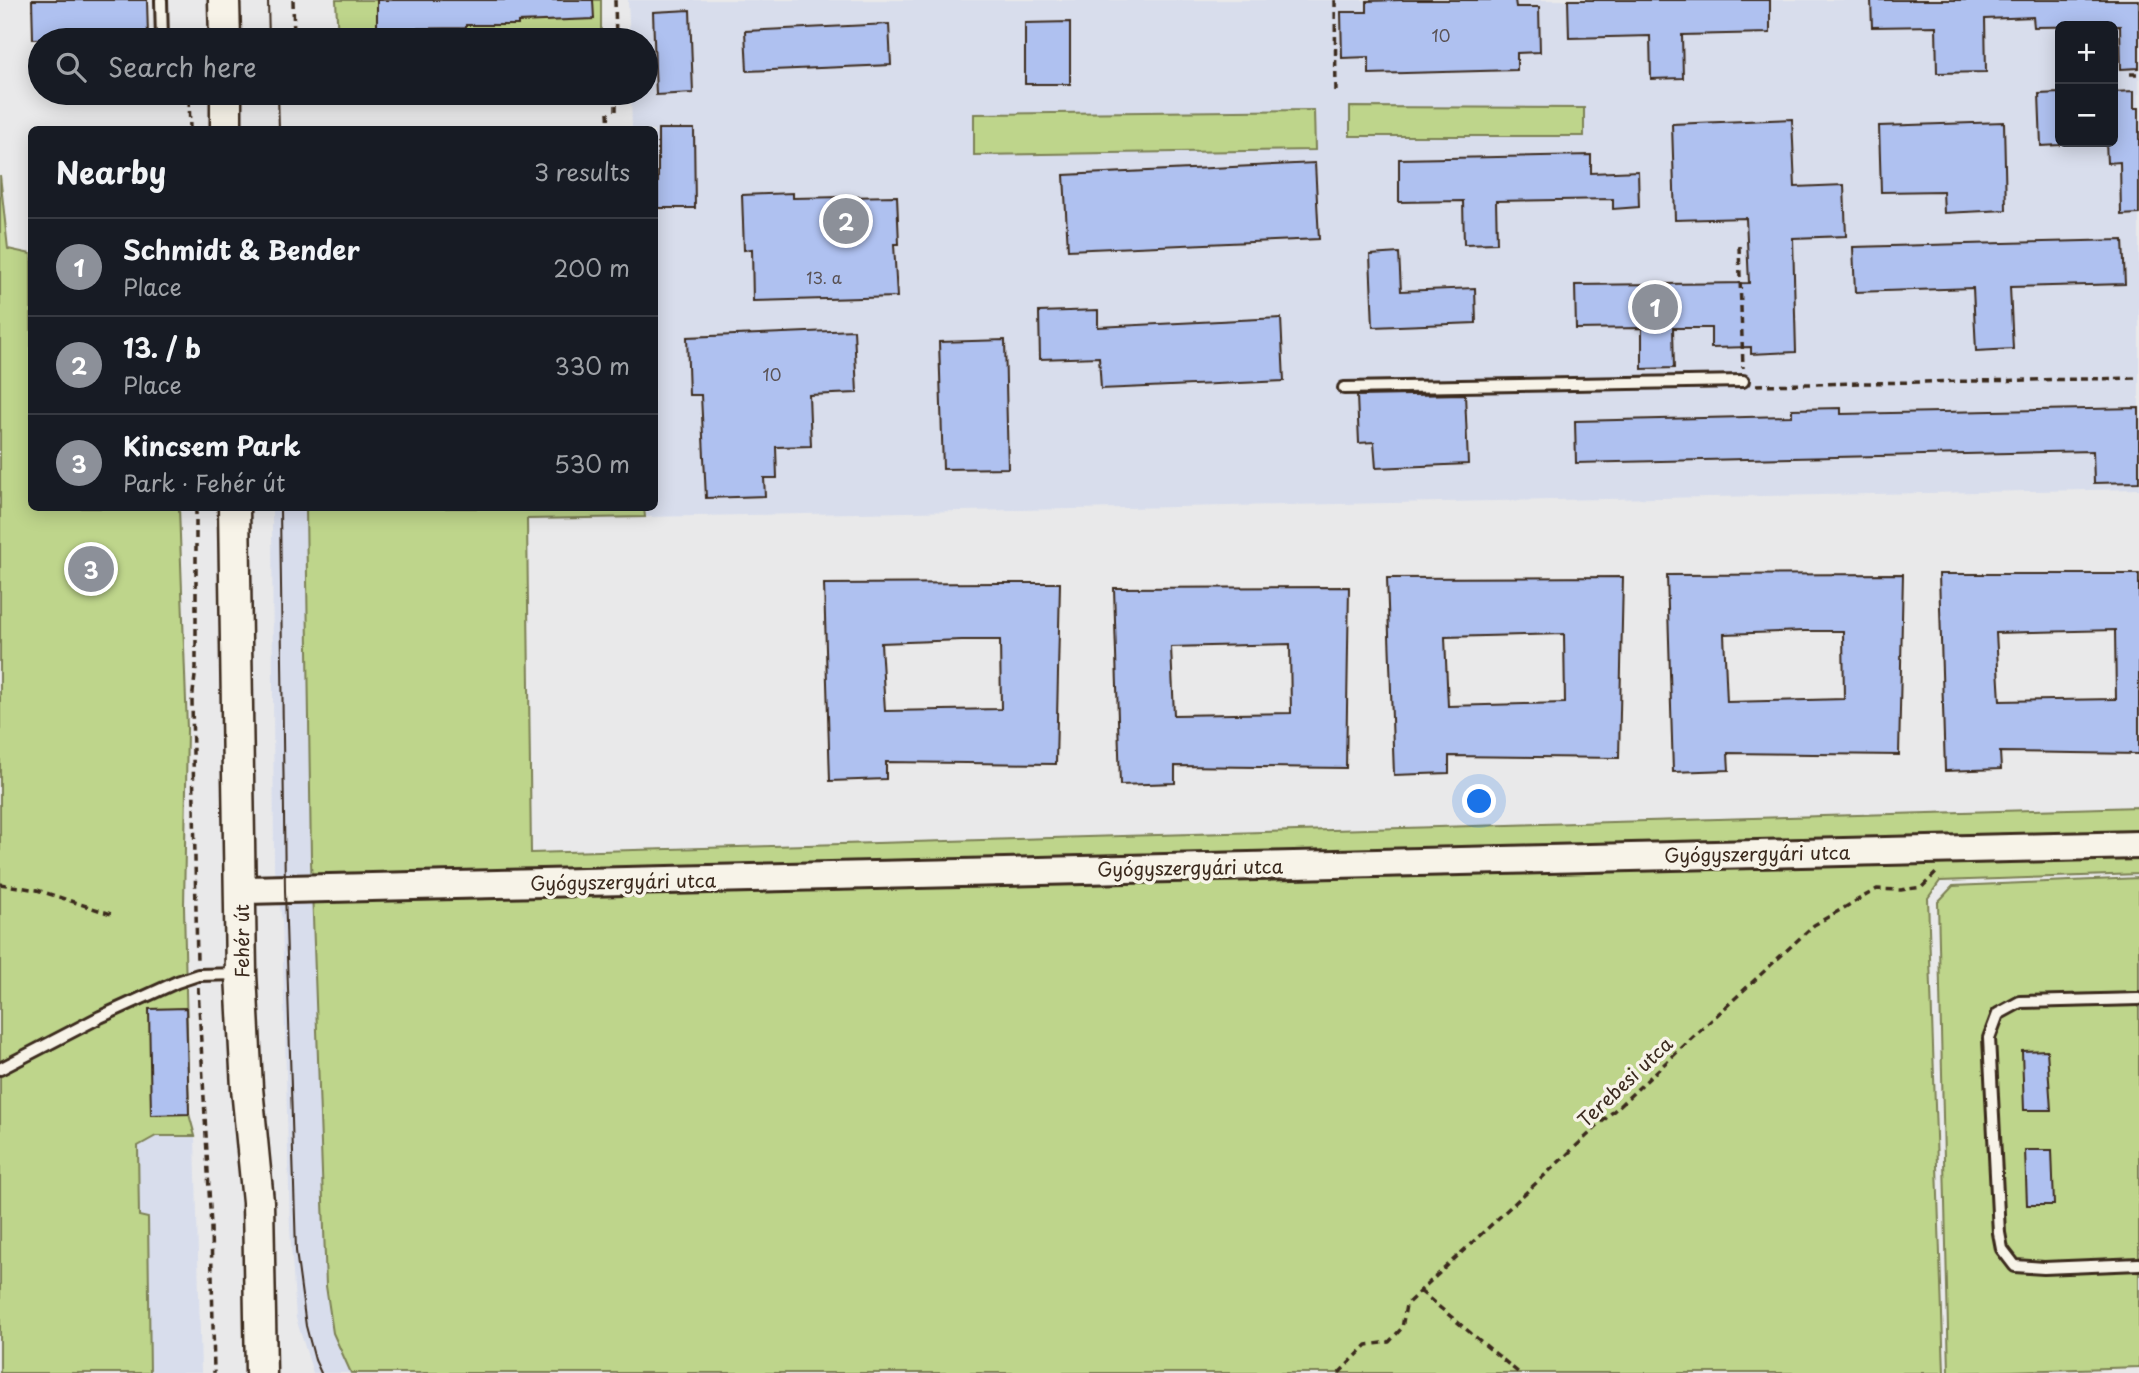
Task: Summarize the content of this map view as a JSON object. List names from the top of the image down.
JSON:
{
  "streets": {
    "main road": ["Fehér út"],
    "street": ["Gyógyszergyári utca"],
    "path": ["Terebesi utca"]
  },
  "crossings": [
    ["Gyógyszergyári utca", "Fehér út"],
    ["Gyógyszergyári utca", "Terebesi utca"]
  ],
  "house_numbers": ["10", "13. a", "10"],
  "page": {
    "map_buttons": ["+", "−"],
    "search": "Search here",
    "heading": ["Nearby", "3 results"],
    "pins": ["2", "1", "3"],
    "list": [
      {
        "mark": "1",
        "name": "Schmidt & Bender",
        "note": "Place",
        "value": "200 m"
      },
      {
        "mark": "2",
        "name": "13. / b",
        "note": "Place",
        "value": "330 m"
      },
      {
        "mark": "3",
        "name": "Kincsem Park",
        "note": "Park · Fehér út",
        "value": "530 m"
      }
    ]
  }
}
